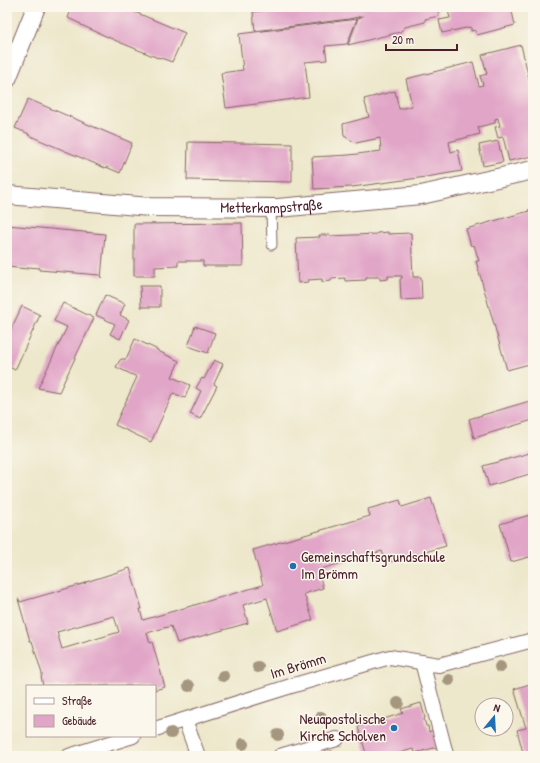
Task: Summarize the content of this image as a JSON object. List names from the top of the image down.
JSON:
{
  "streets": {
    "street": ["Metterkampstraße", "Im Brömm"]
  },
  "places": ["Gemeinschaftsgrundschule Im Brömm", "Neuapostolische Kirche Scholven"],
  "legend": ["Straße", "Gebäude"],
  "scale_bar": "20 m",
  "north": "top"
}
